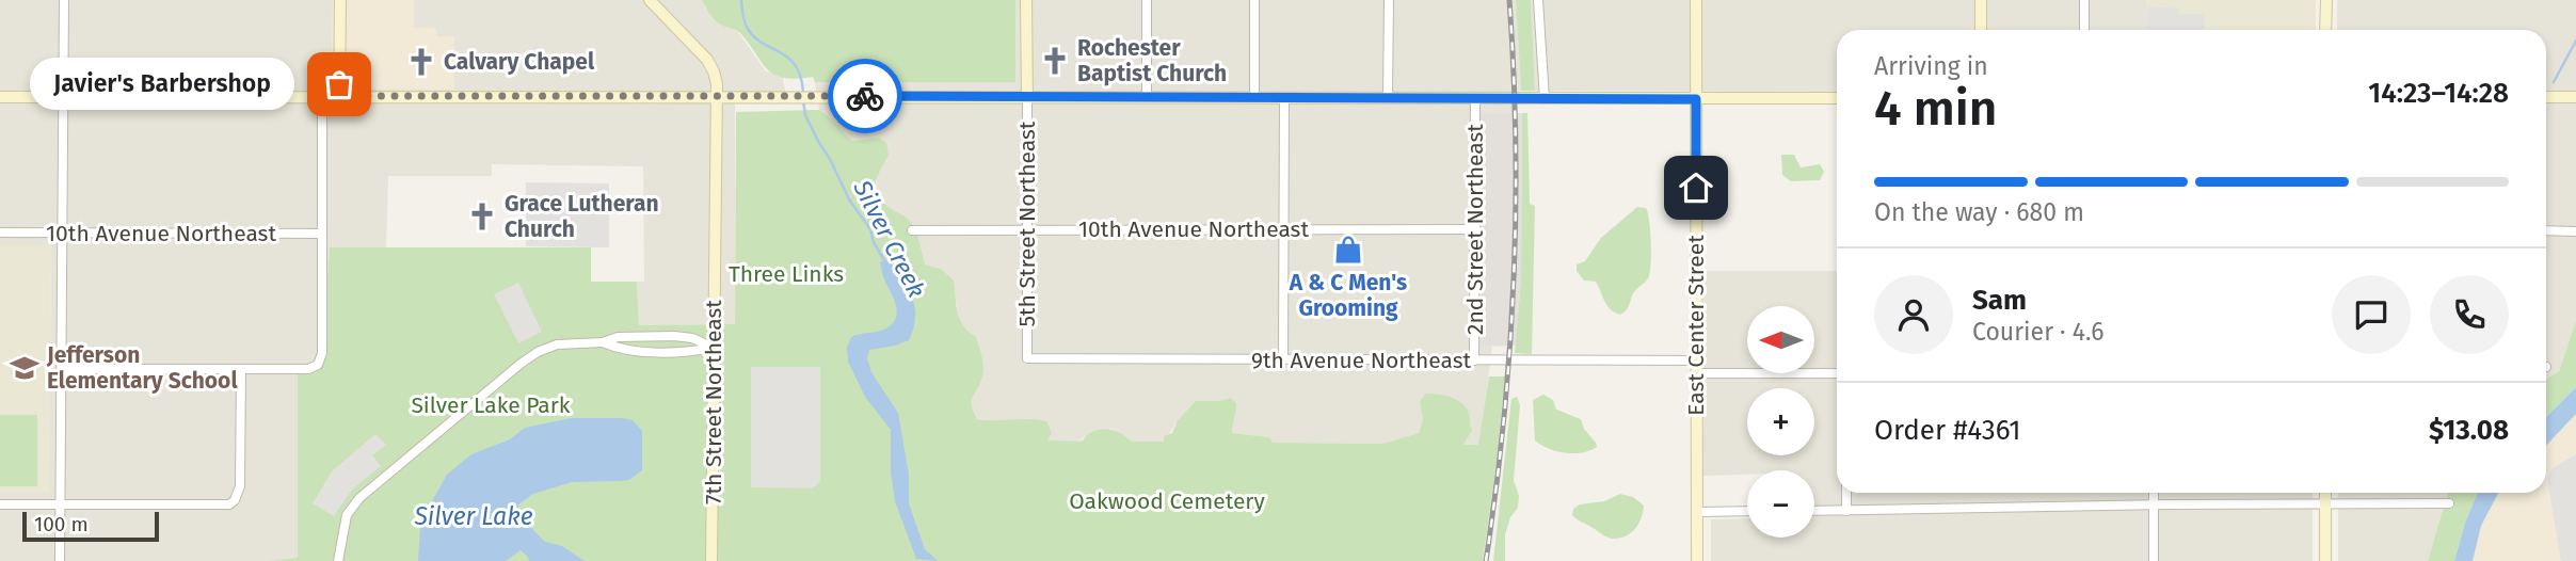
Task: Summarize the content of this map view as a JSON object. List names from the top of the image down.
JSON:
{
  "streets": {
    "main road": ["5th Street Northeast", "East Center Street", "7th Street Northeast"],
    "street": ["10th Avenue Northeast", "2nd Street Northeast", "9th Avenue Northeast"]
  },
  "crossings": [
    ["5th Street Northeast", "10th Avenue Northeast"],
    ["5th Street Northeast", "9th Avenue Northeast"],
    ["10th Avenue Northeast", "2nd Street Northeast"],
    ["2nd Street Northeast", "9th Avenue Northeast"],
    ["East Center Street", "9th Avenue Northeast"]
  ],
  "water": ["Silver Creek", "Silver Lake"],
  "parks": ["Three Links", "Silver Lake Park", "Oakwood Cemetery"],
  "places": {
    "church": ["Rochester Baptist Church", "Calvary Chapel", "Grace Lutheran Church"],
    "other": ["Javier's Barbershop"],
    "shop": ["A & C Men's Grooming"],
    "school or university": ["Jefferson Elementary School"]
  },
  "scale_bar": "100 m",
  "north": "left",
  "page": {
    "heading": ["4 min", "Arriving in", "14:23–14:28"],
    "panel": [
      "Sam",
      "Courier · 4.6",
      "Order #4361",
      "$13.08"
    ],
    "bubble": "Javier's Barbershop",
    "bar": "On the way · 680 m",
    "map_buttons": ["+", "−"],
    "scale": "100 m"
  }
}
